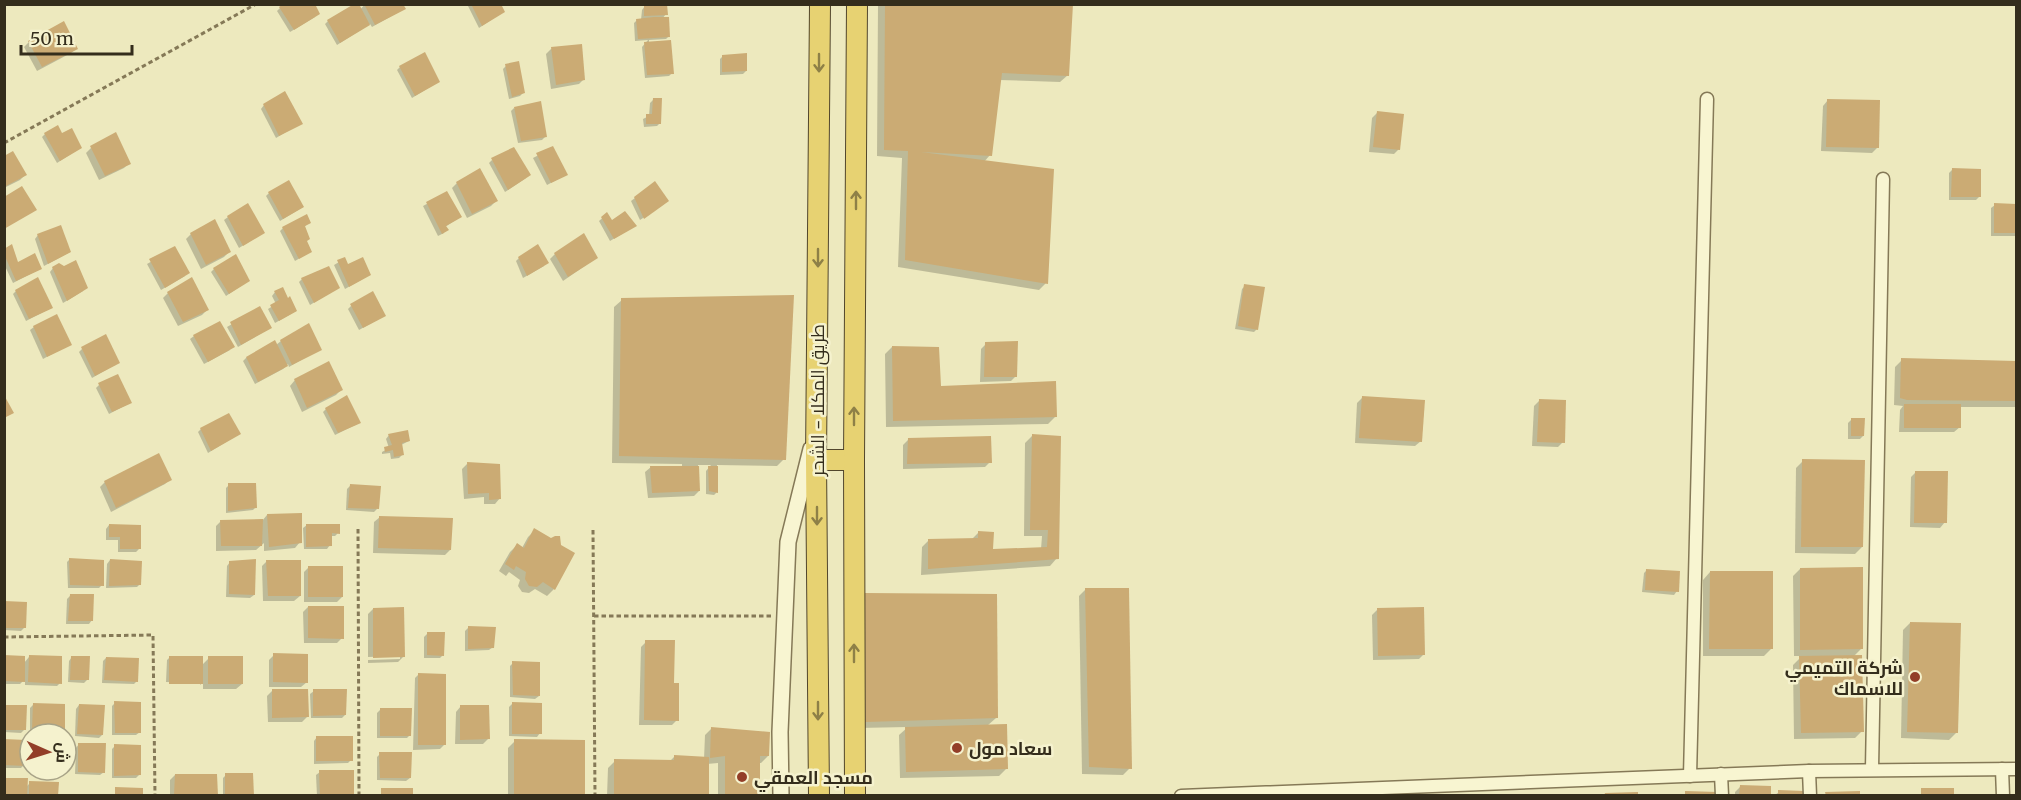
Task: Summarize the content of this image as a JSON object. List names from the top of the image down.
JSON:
{
  "streets": {
    "highway": ["طريق المكلا - الشحر"]
  },
  "places": ["شركة التميمي للاسماك", "سعاد مول", "مسجد العمقي"],
  "scale_bar": "50 m",
  "north": "right"
}
